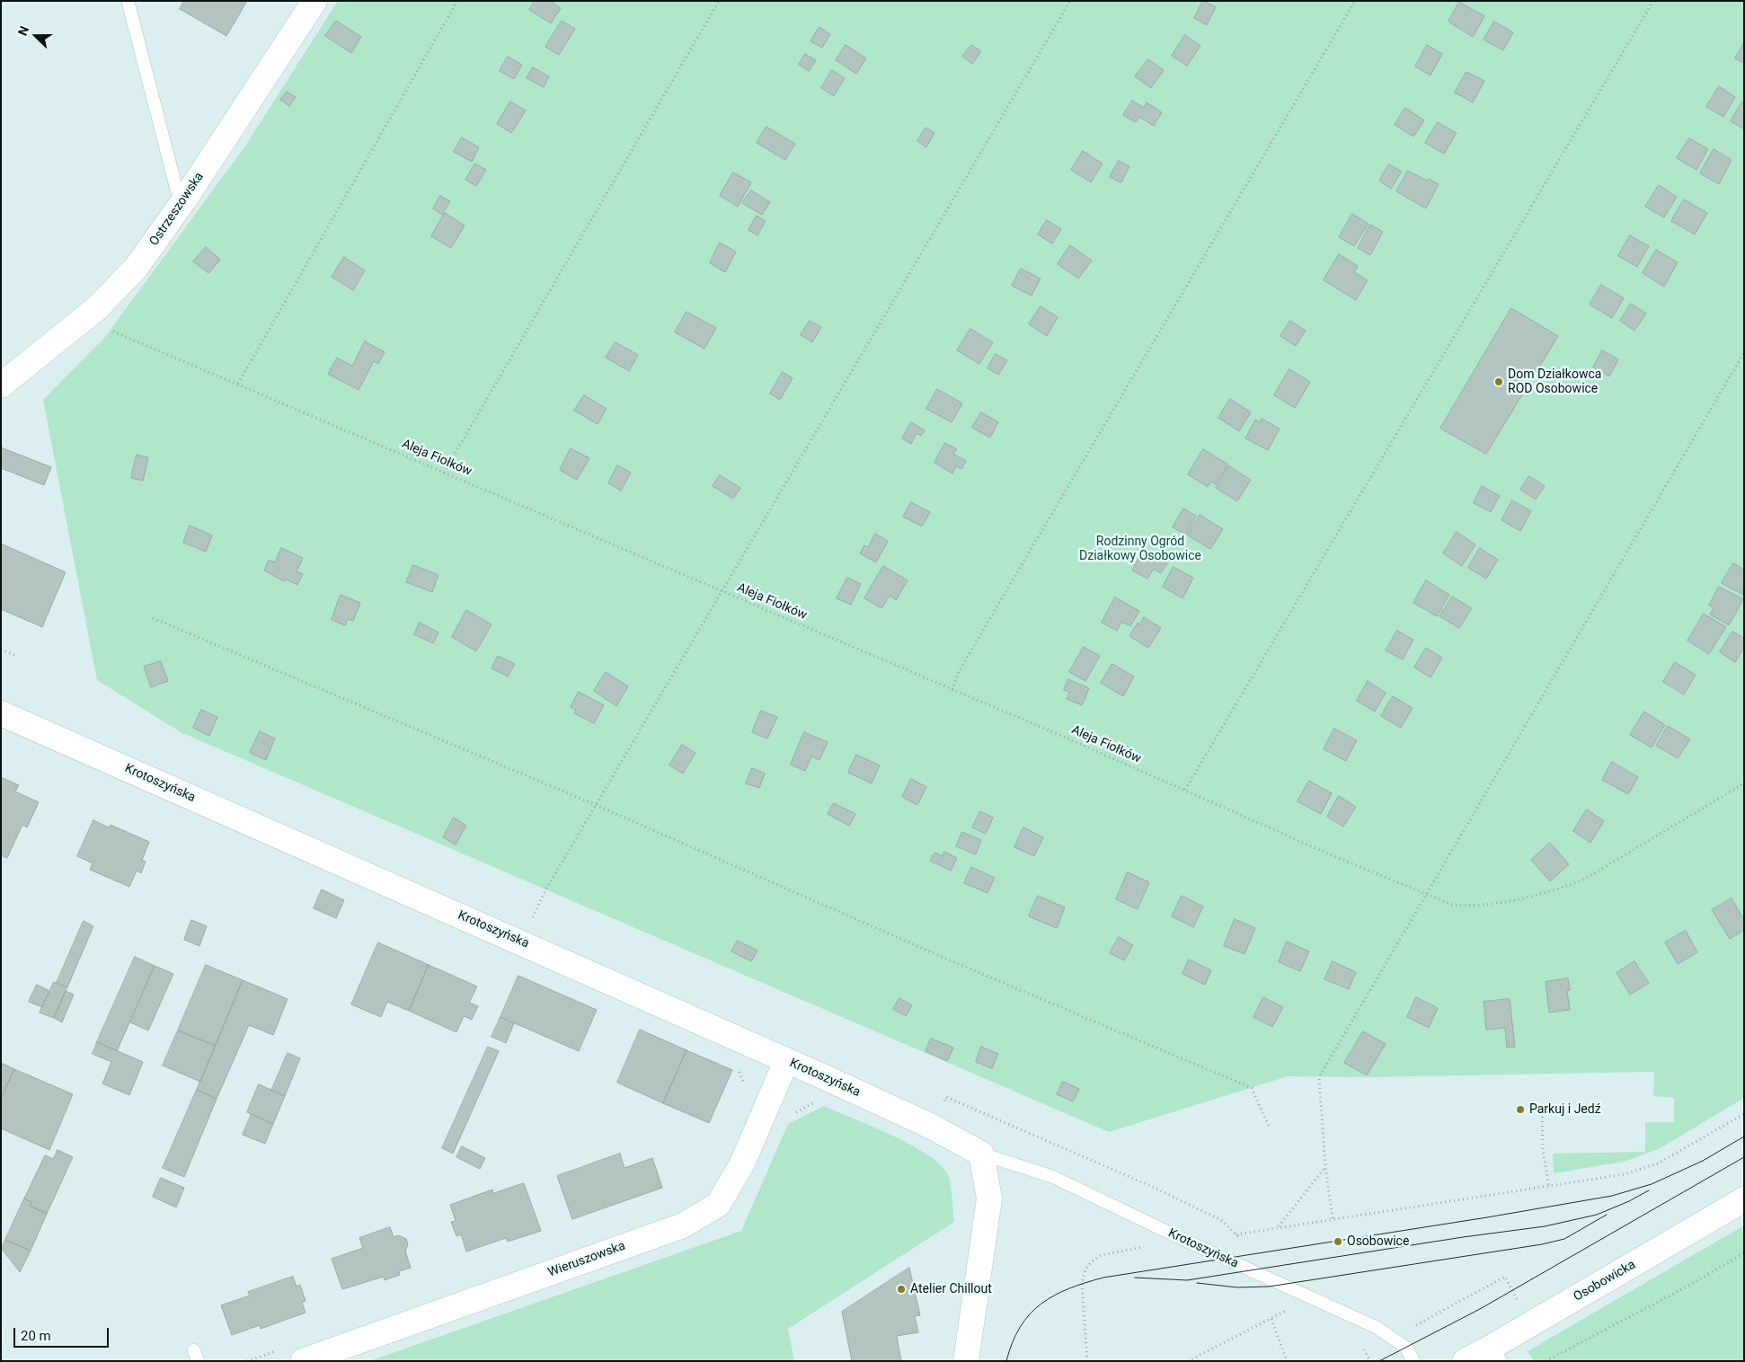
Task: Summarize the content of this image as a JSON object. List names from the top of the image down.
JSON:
{
  "streets": {
    "street": [
      "Ostrzeszowska",
      "Krotoszyńska",
      "Wieruszowska",
      "Osobowicka"
    ],
    "path": ["Aleja Fiołków"]
  },
  "crossings": [
    ["Krotoszyńska", "Wieruszowska"]
  ],
  "parks": ["Rodzinny Ogród Działkowy Osobowice"],
  "places": [
    "Dom Działkowca ROD Osobowice",
    "Parkuj i Jedź",
    "Osobowice",
    "Atelier Chillout"
  ],
  "scale_bar": "20 m",
  "north": "left"
}
